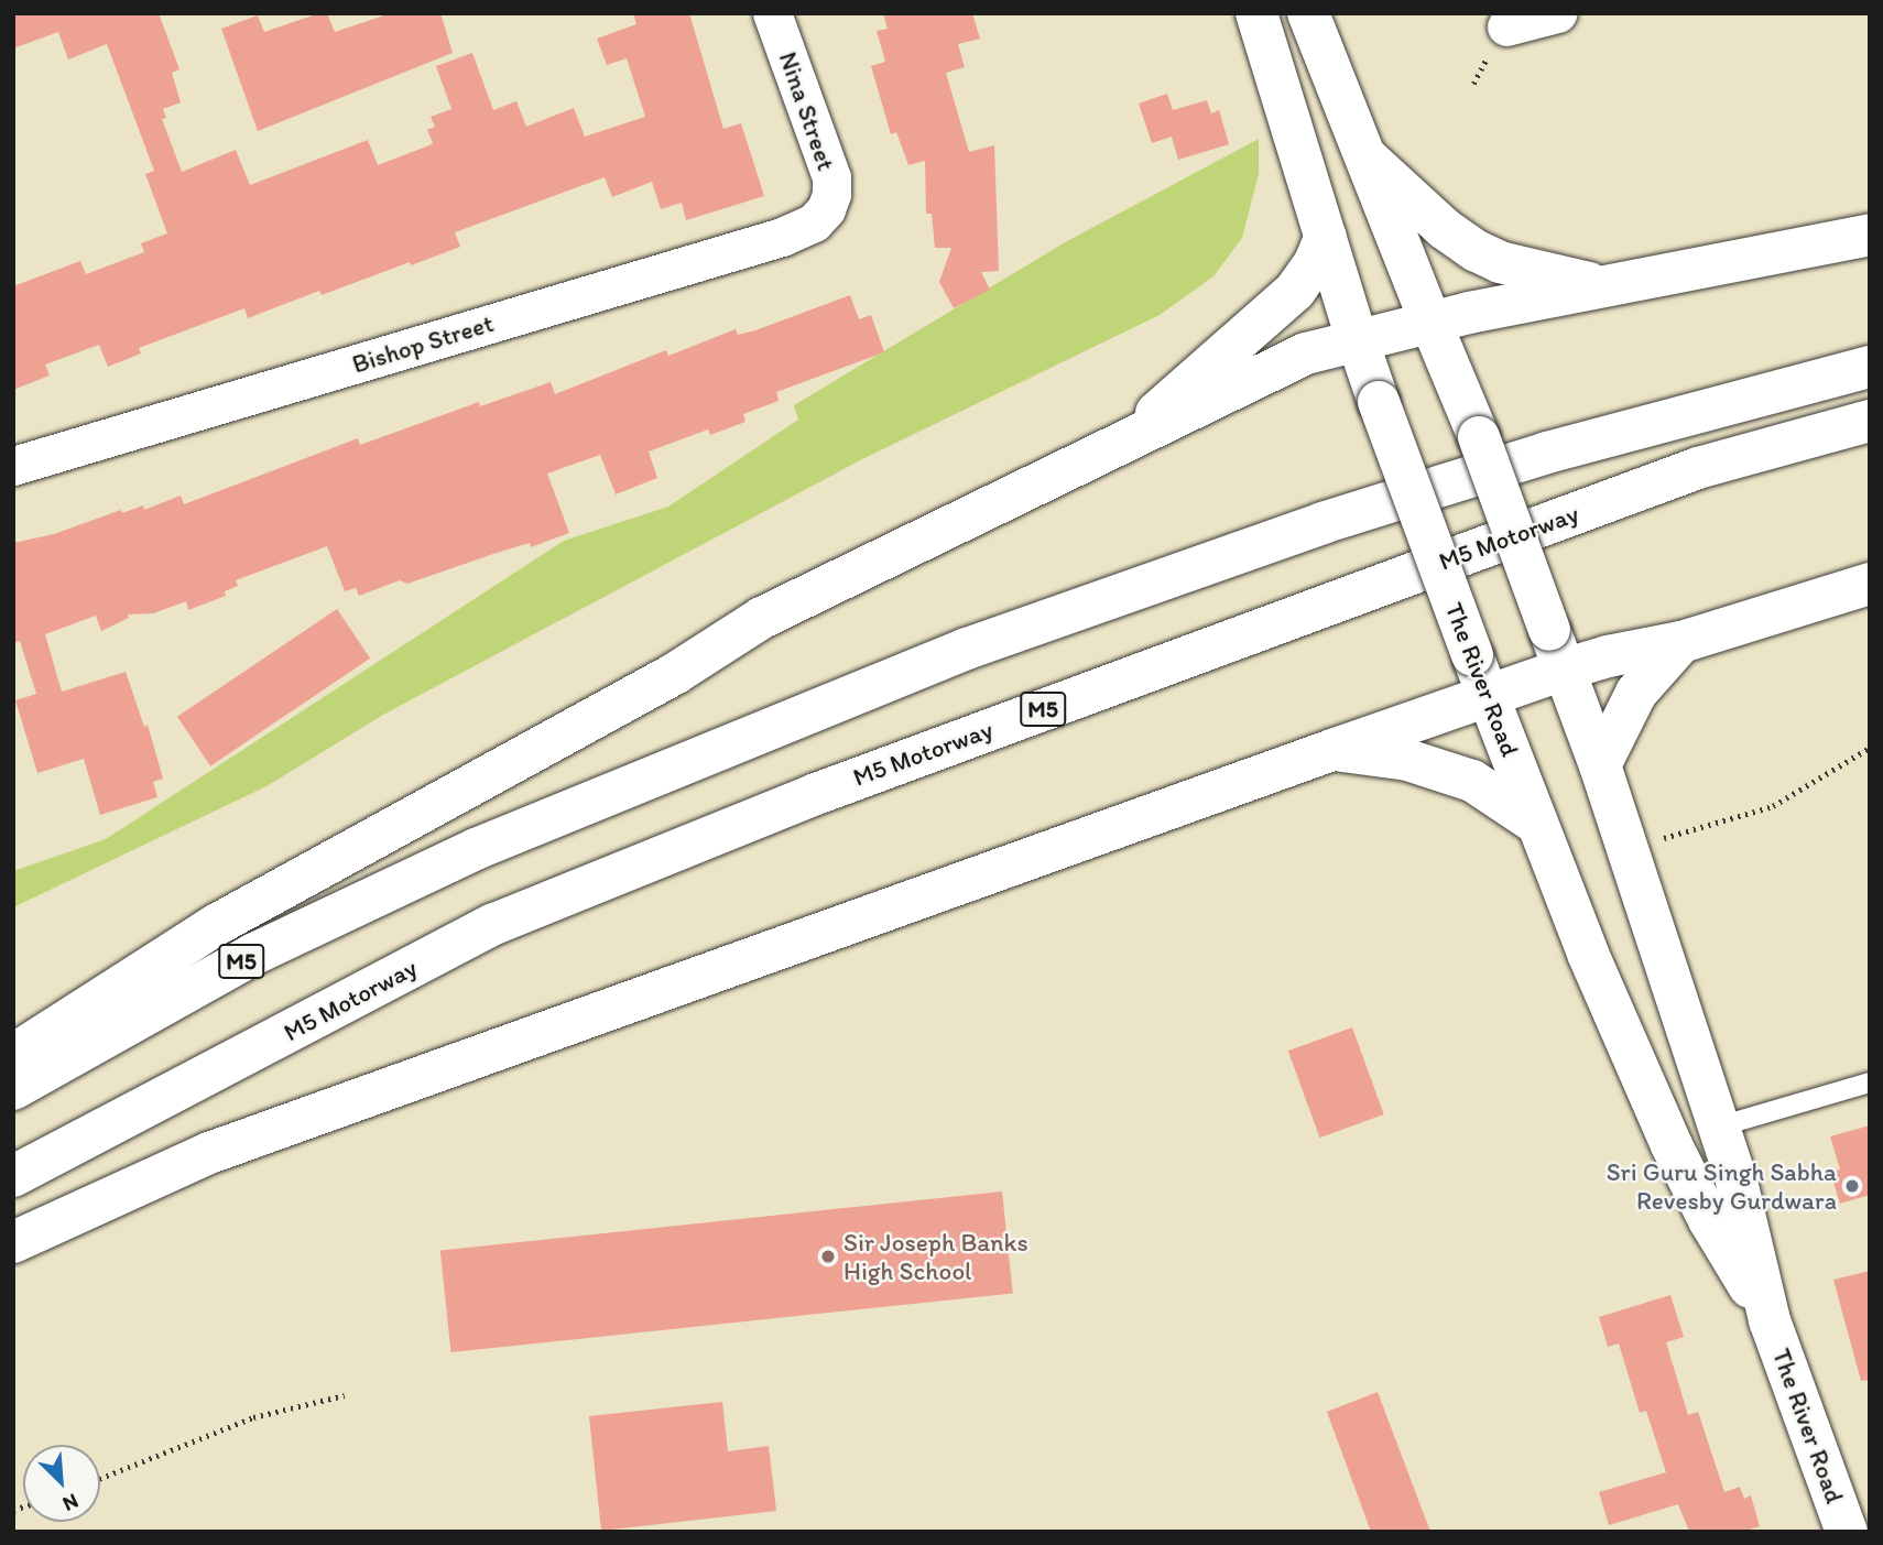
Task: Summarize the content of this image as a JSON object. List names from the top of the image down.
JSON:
{
  "streets": {
    "main road": ["M5 Motorway", "The River Road", "M5"],
    "street": ["Nina Street", "Bishop Street"]
  },
  "crossings": [
    ["Nina Street", "Bishop Street"]
  ],
  "places": ["Sri Guru Singh Sabha Revesby Gurdwara", "Sir Joseph Banks High School"],
  "north": "bottom right"
}
